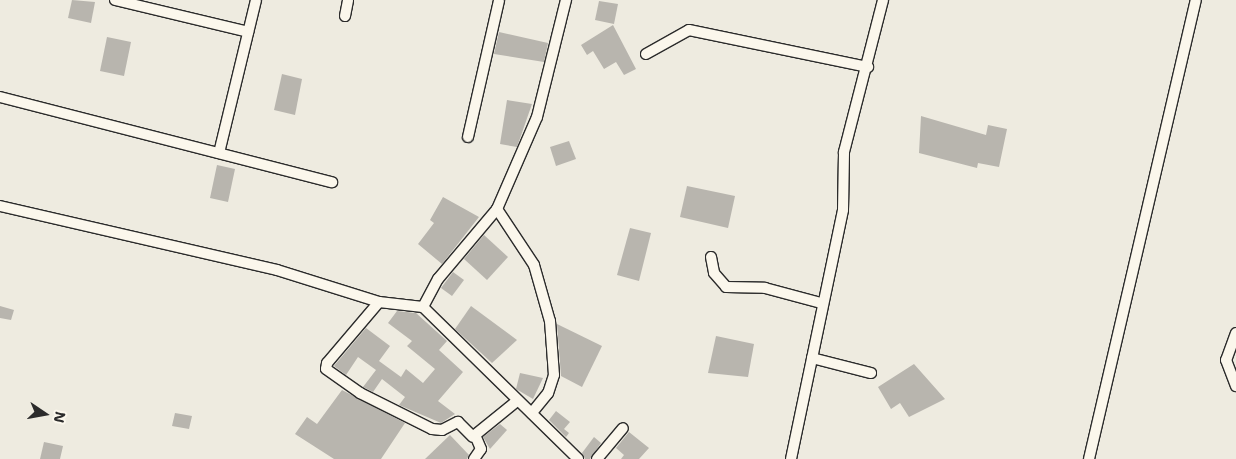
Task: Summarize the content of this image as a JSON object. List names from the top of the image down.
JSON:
{
  "north": "right"
}
